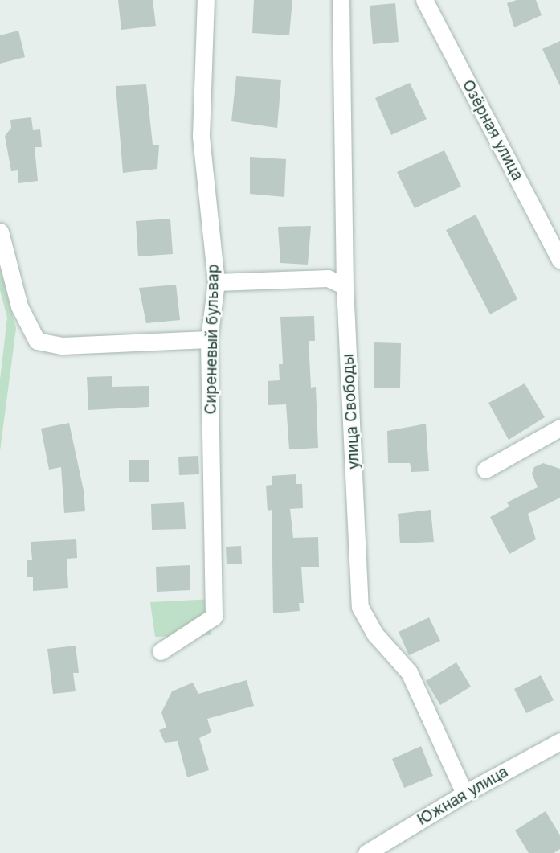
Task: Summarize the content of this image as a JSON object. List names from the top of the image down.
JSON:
{
  "streets": {
    "street": [
      "Озёрная улица",
      "Сиреневый бульвар",
      "улица Свободы",
      "Южная улица"
    ]
  },
  "crossings": [
    ["улица Свободы", "Южная улица"]
  ]
}
